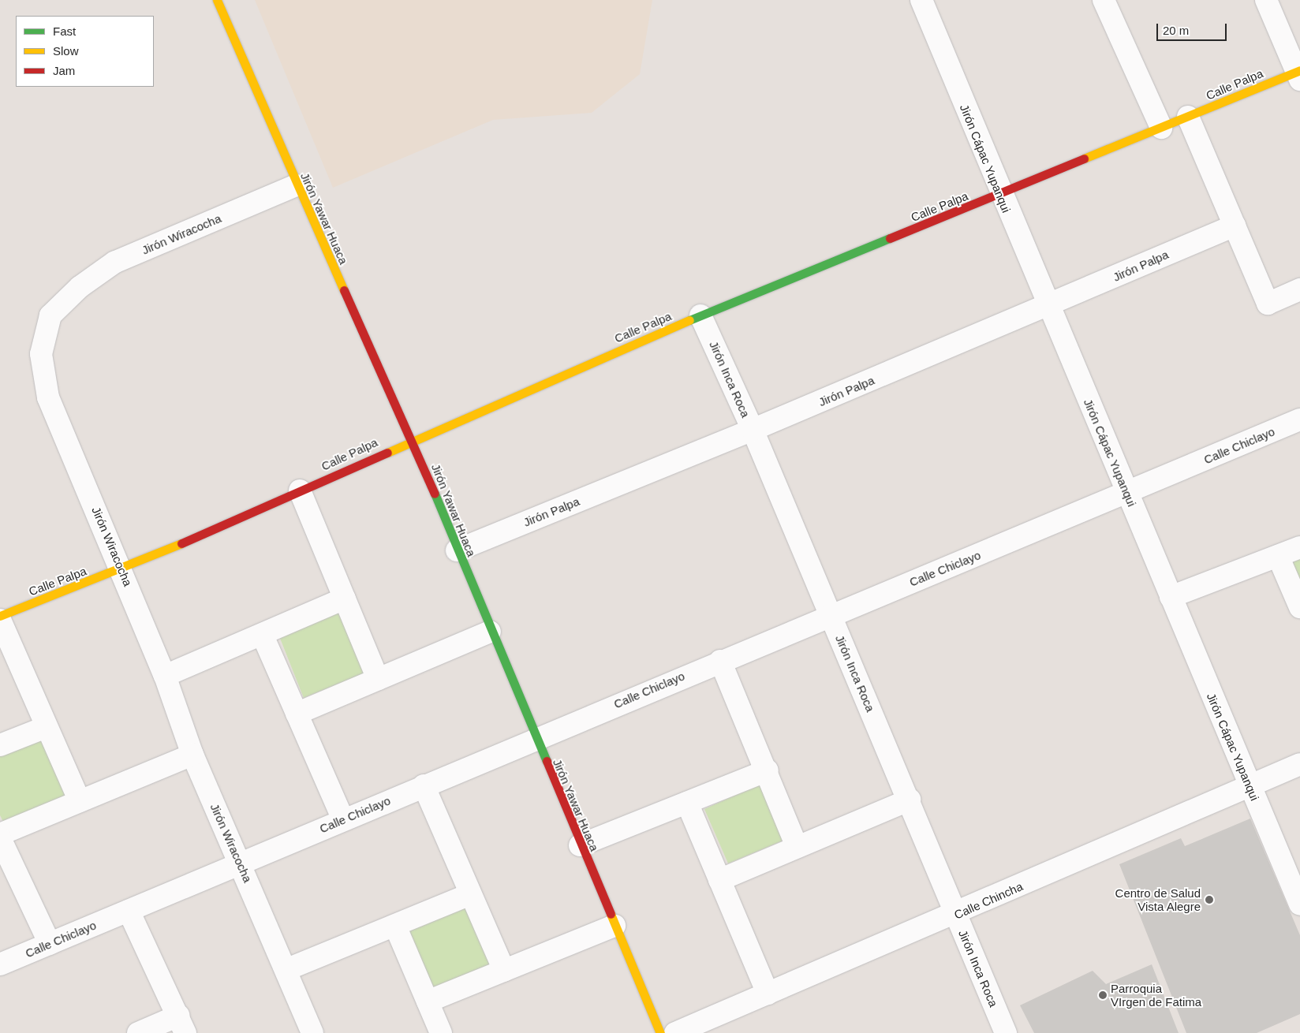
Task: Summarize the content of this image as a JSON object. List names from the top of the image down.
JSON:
{
  "streets": {
    "street": [
      "Calle Palpa",
      "Jirón Cápac Yupanqui",
      "Jirón Yawar Huaca",
      "Jirón Wiracocha",
      "Jirón Palpa",
      "Jirón Inca Roca",
      "Calle Chiclayo",
      "Calle Chincha"
    ]
  },
  "crossings": [
    ["Calle Palpa", "Jirón Cápac Yupanqui"],
    ["Calle Palpa", "Jirón Yawar Huaca"],
    ["Calle Palpa", "Jirón Wiracocha"],
    ["Calle Palpa", "Jirón Inca Roca"],
    ["Jirón Cápac Yupanqui", "Jirón Palpa"],
    ["Jirón Cápac Yupanqui", "Calle Chiclayo"],
    ["Jirón Cápac Yupanqui", "Calle Chincha"],
    ["Jirón Yawar Huaca", "Jirón Wiracocha"],
    ["Jirón Yawar Huaca", "Jirón Palpa"],
    ["Jirón Yawar Huaca", "Calle Chiclayo"],
    ["Jirón Wiracocha", "Calle Chiclayo"],
    ["Jirón Palpa", "Jirón Inca Roca"],
    ["Jirón Inca Roca", "Calle Chiclayo"],
    ["Jirón Inca Roca", "Calle Chincha"]
  ],
  "places": ["Centro de Salud Vista Alegre", "Parroquia VIrgen de Fatima"],
  "legend": ["Fast", "Slow", "Jam"],
  "scale_bar": "20 m"
}
